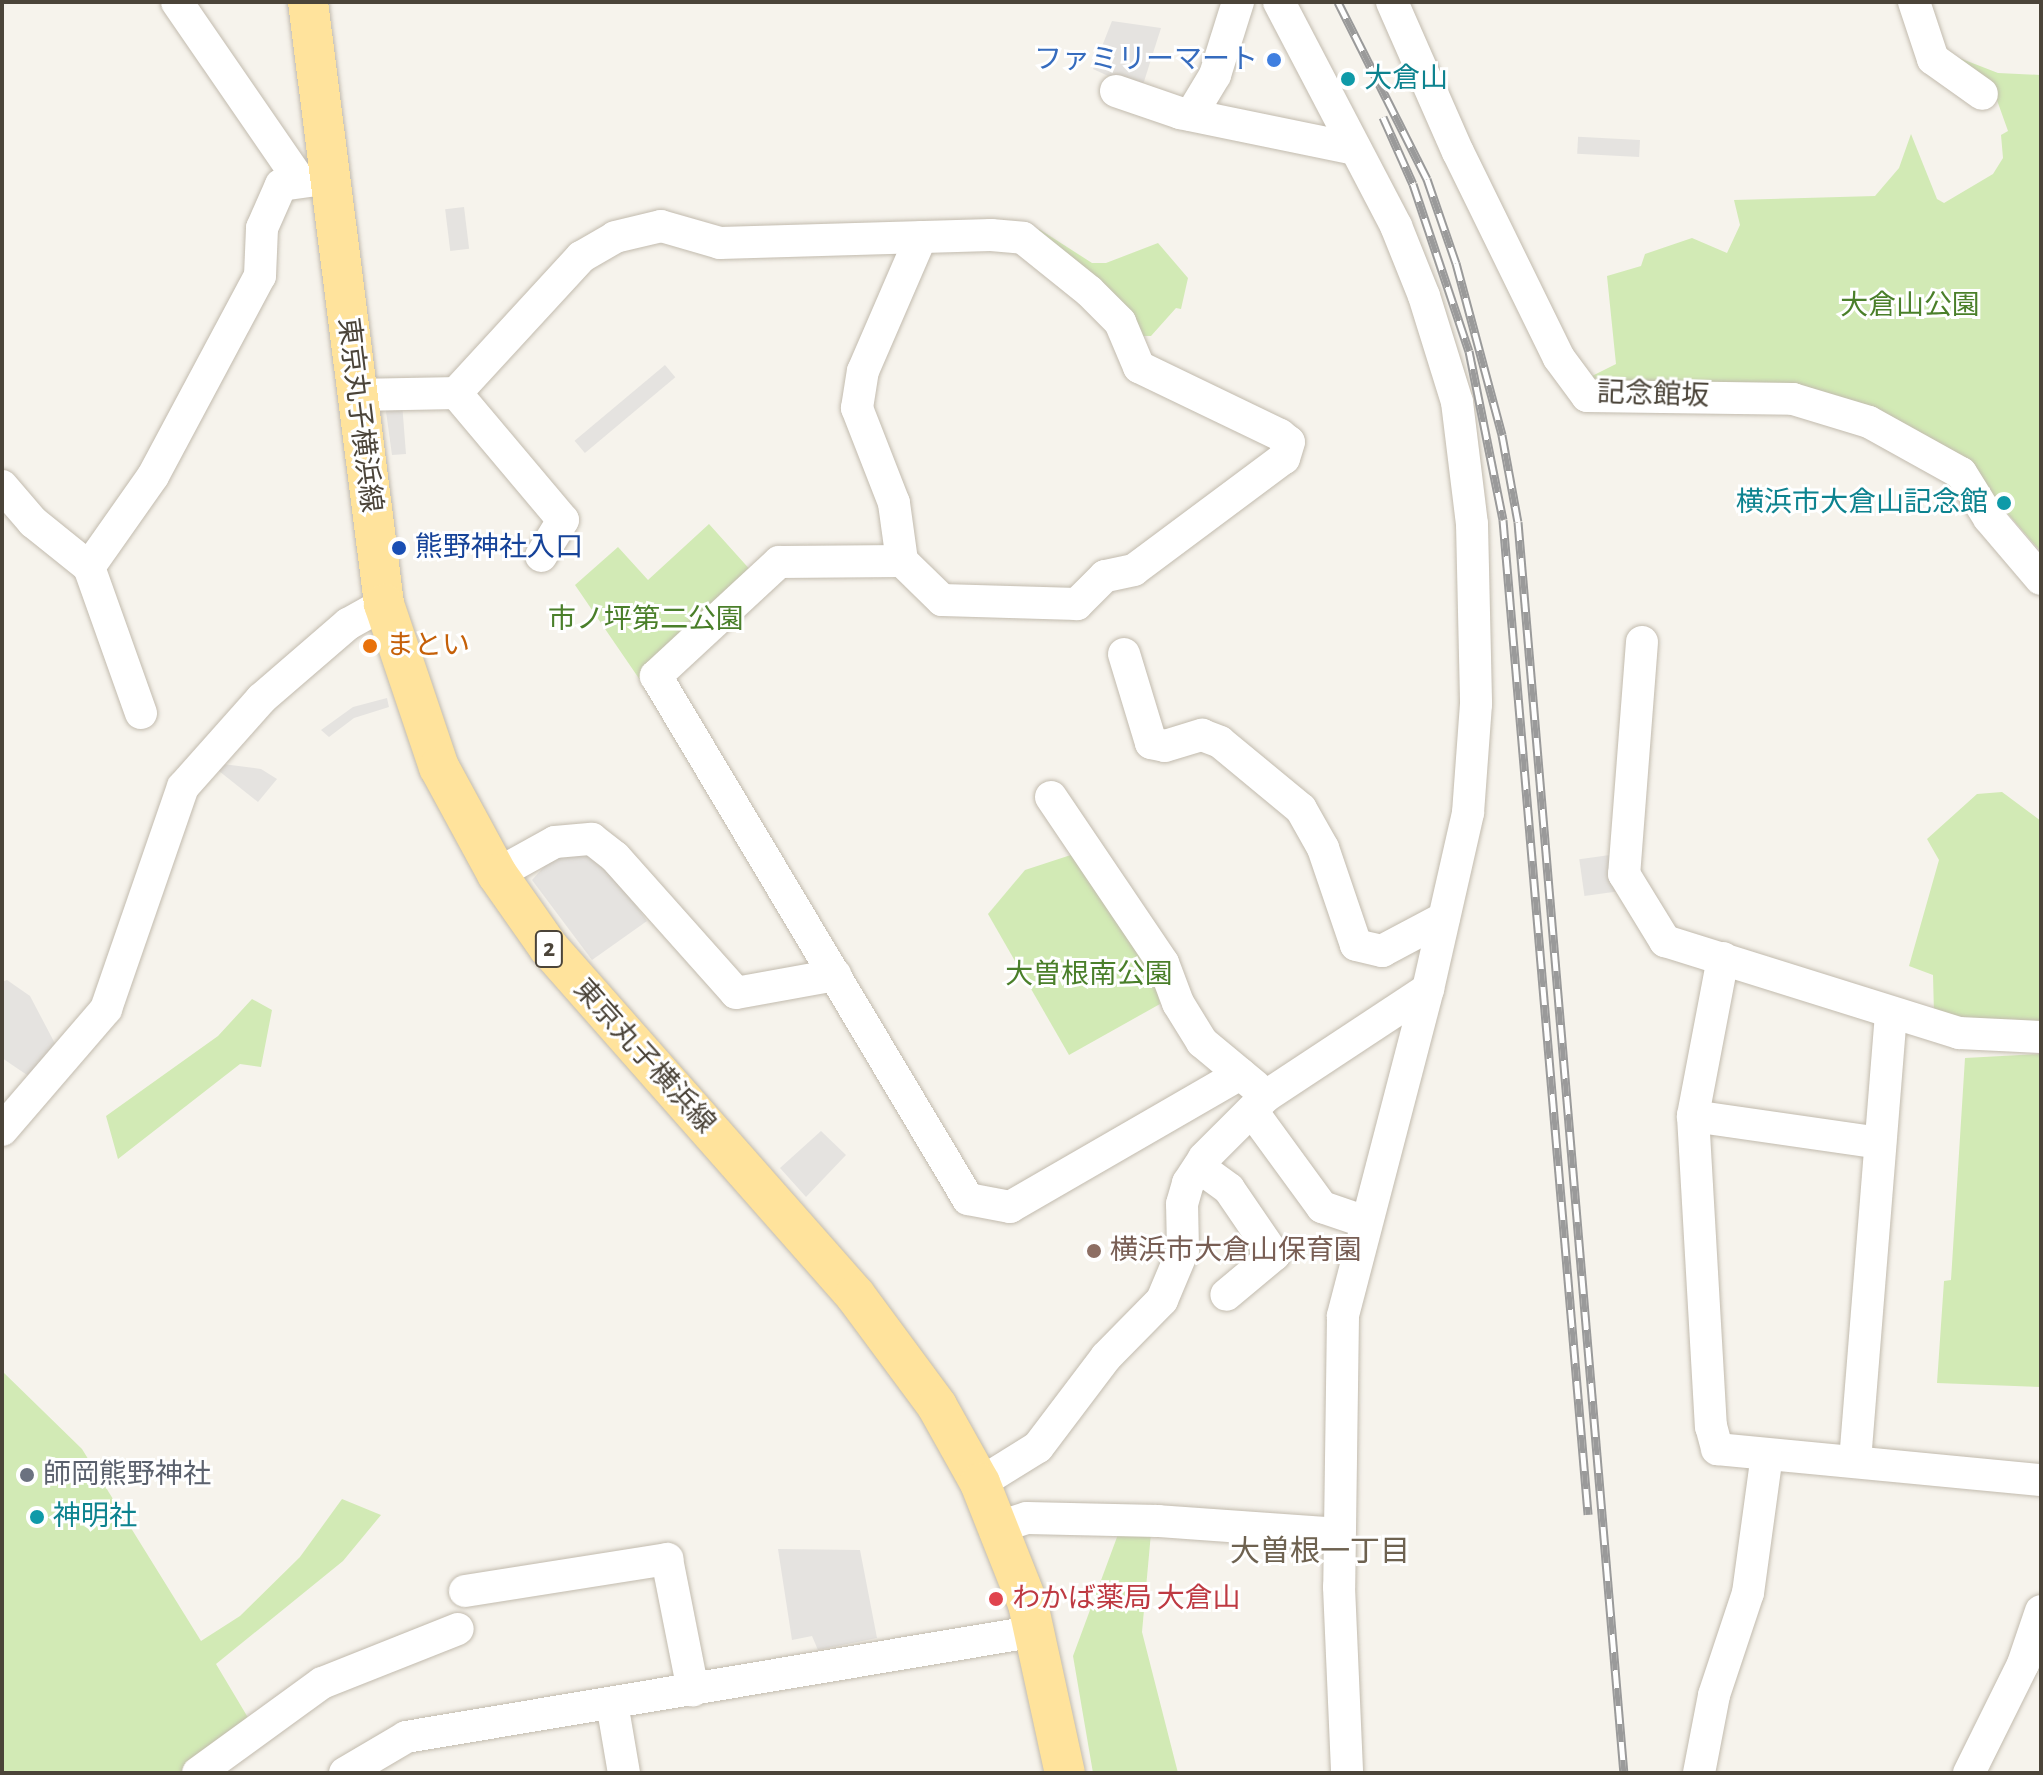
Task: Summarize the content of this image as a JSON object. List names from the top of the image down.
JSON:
{
  "streets": {
    "main road": ["東京丸子横浜線", "2"],
    "street": ["記念館坂"]
  },
  "districts": ["大曽根一丁目"],
  "parks": ["大倉山公園", "市ノ坪第二公園", "大曽根南公園"],
  "places": [
    "ファミリーマート",
    "大倉山",
    "横浜市大倉山記念館",
    "熊野神社入口",
    "まとい",
    "横浜市大倉山保育園",
    "師岡熊野神社",
    "神明社",
    "わかば薬局 大倉山"
  ]
}
